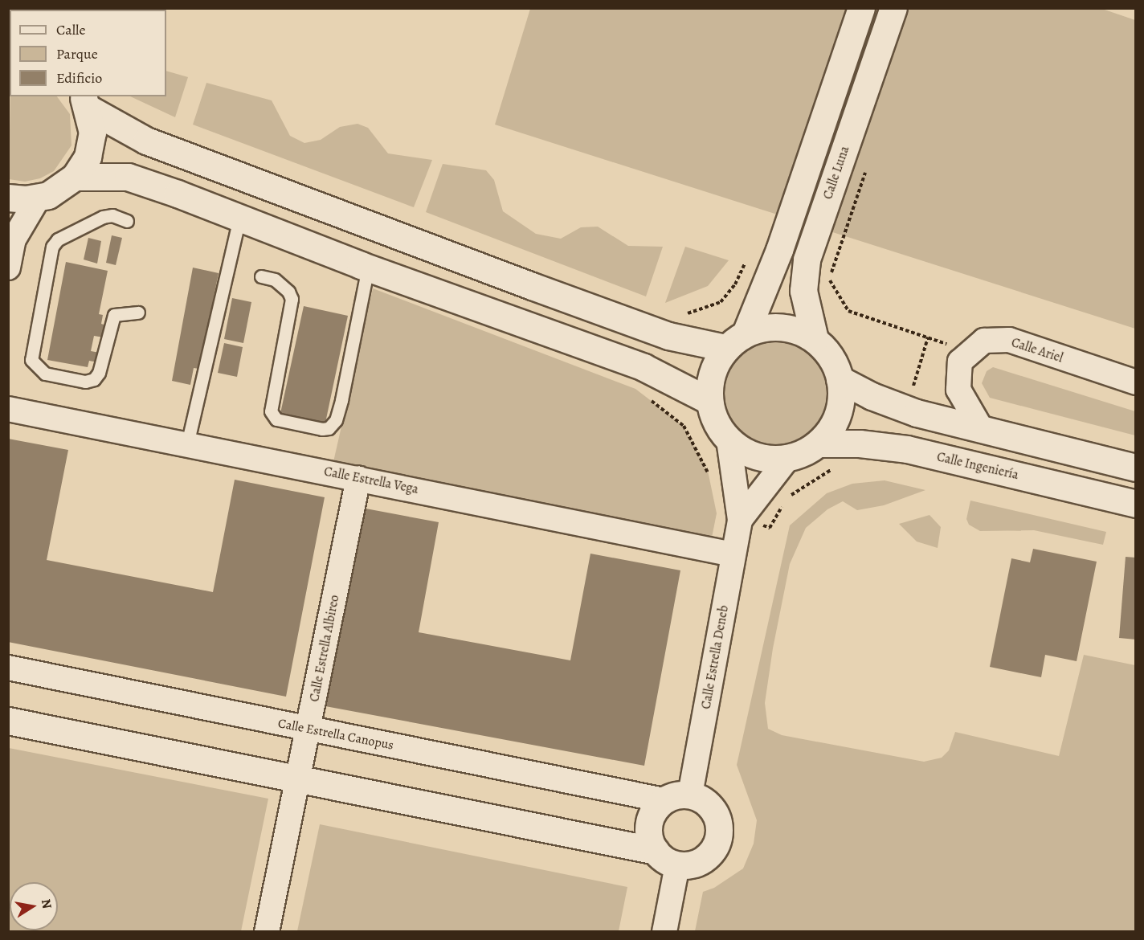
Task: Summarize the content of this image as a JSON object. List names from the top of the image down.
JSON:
{
  "streets": {
    "street": [
      "Calle Luna",
      "Calle Ariel",
      "Calle Ingeniería",
      "Calle Estrella Vega",
      "Calle Estrella Albireo",
      "Calle Estrella Deneb",
      "Calle Estrella Canopus"
    ]
  },
  "crossings": [
    ["Calle Luna", "Calle Ingeniería"],
    ["Calle Estrella Vega", "Calle Estrella Albireo"],
    ["Calle Estrella Vega", "Calle Estrella Deneb"],
    ["Calle Estrella Albireo", "Calle Estrella Canopus"],
    ["Calle Estrella Deneb", "Calle Estrella Canopus"]
  ],
  "legend": ["Calle", "Parque", "Edificio"],
  "north": "right"
}
